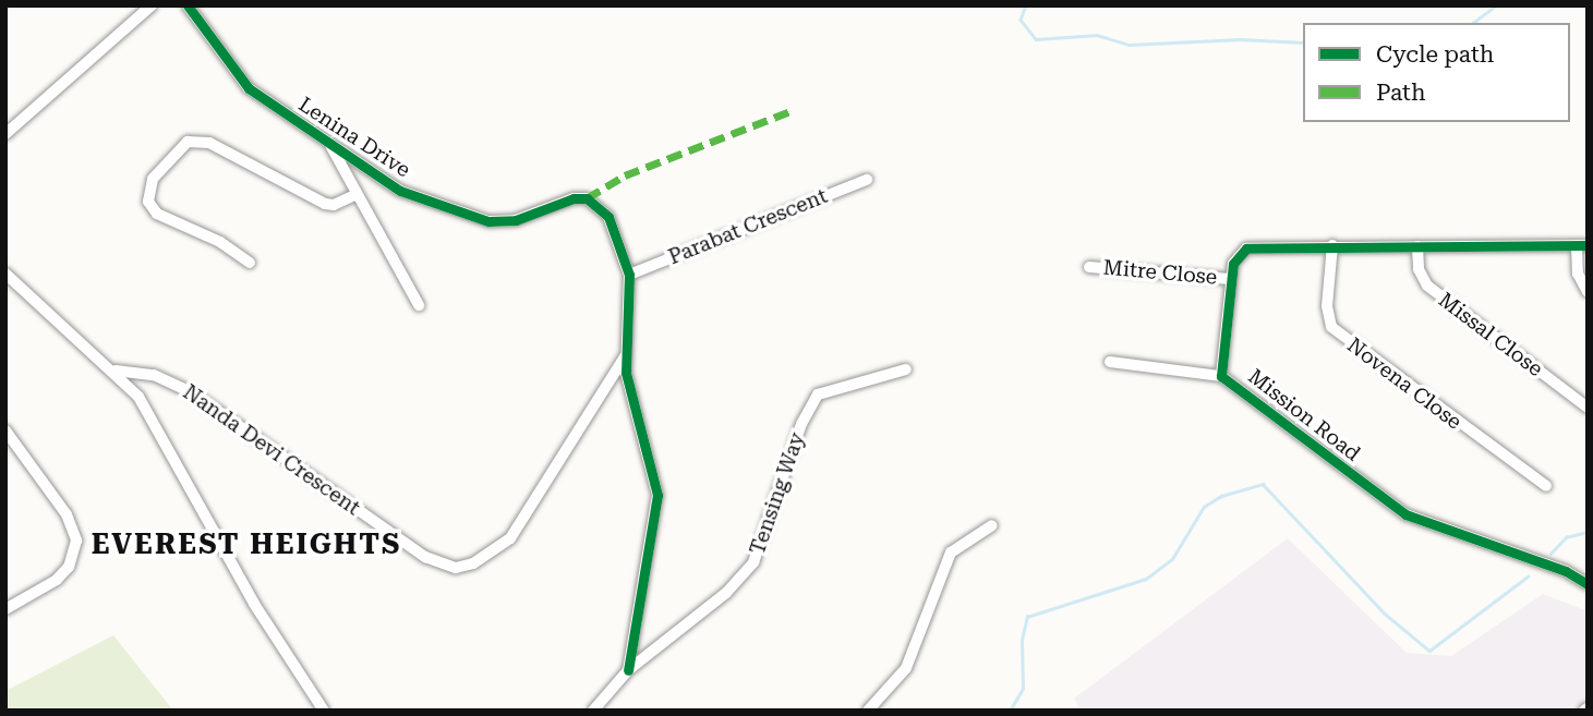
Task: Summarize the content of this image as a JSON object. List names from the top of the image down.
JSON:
{
  "streets": {
    "street": [
      "Lenina Drive",
      "Parabat Crescent",
      "Mitre Close",
      "Missal Close",
      "Novena Close",
      "Mission Road",
      "Nanda Devi Crescent",
      "Tensing Way"
    ]
  },
  "crossings": [
    ["Lenina Drive", "Parabat Crescent"],
    ["Mitre Close", "Mission Road"],
    ["Missal Close", "Mission Road"],
    ["Novena Close", "Mission Road"]
  ],
  "districts": ["EVEREST HEIGHTS"],
  "legend": ["Cycle path", "Path"]
}
